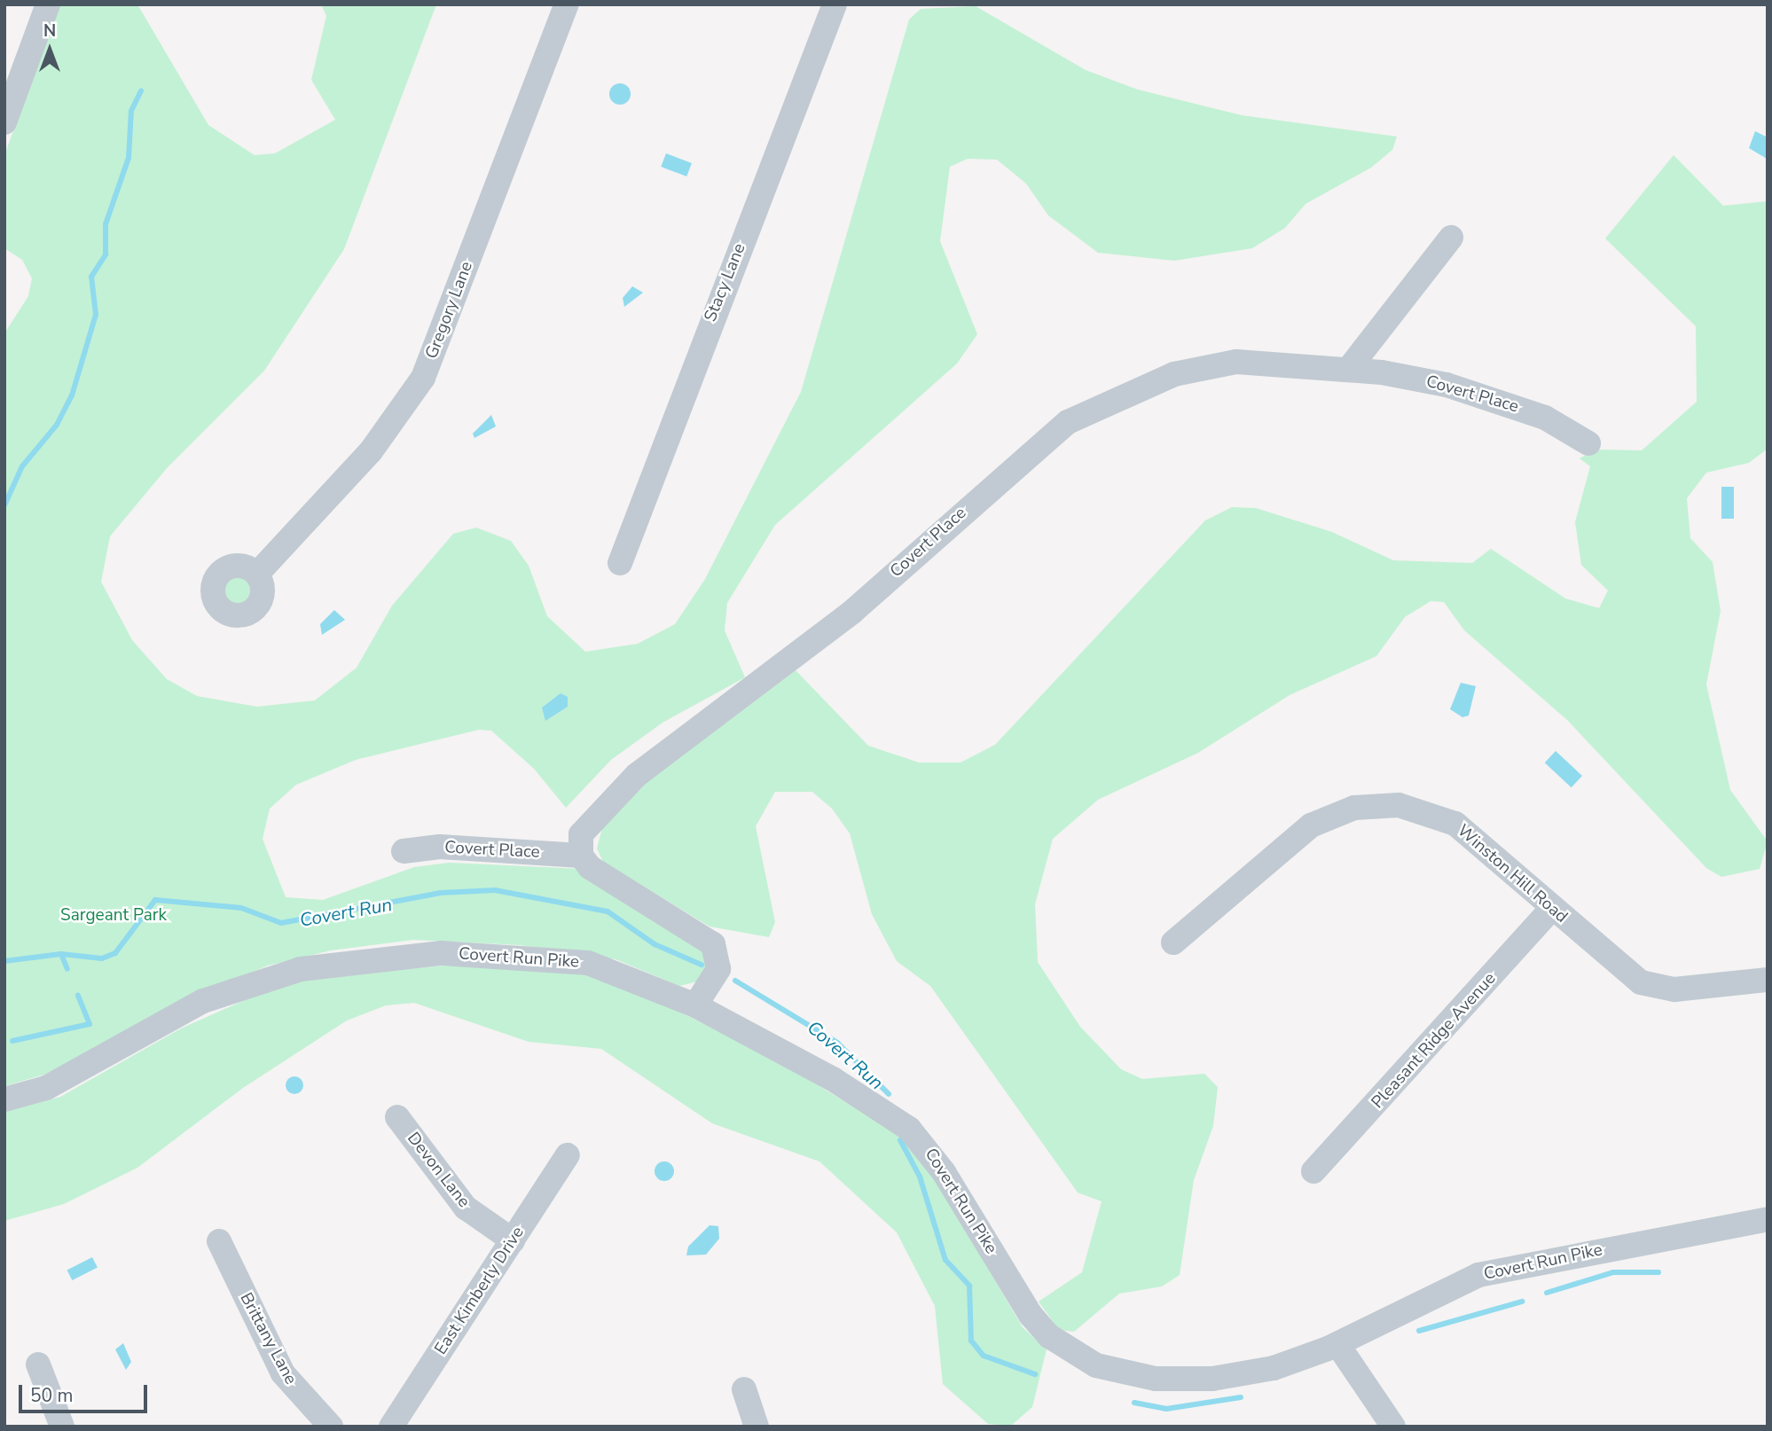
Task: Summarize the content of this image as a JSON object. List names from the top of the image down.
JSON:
{
  "streets": {
    "street": [
      "Stacy Lane",
      "Gregory Lane",
      "Covert Place",
      "Winston Hill Road",
      "Covert Run Pike",
      "Pleasant Ridge Avenue",
      "Devon Lane",
      "East Kimberly Drive",
      "Brittany Lane"
    ]
  },
  "crossings": [
    ["Winston Hill Road", "Pleasant Ridge Avenue"],
    ["Devon Lane", "East Kimberly Drive"]
  ],
  "water": ["Covert Run"],
  "parks": ["Sargeant Park"],
  "scale_bar": "50 m",
  "north": "top"
}
